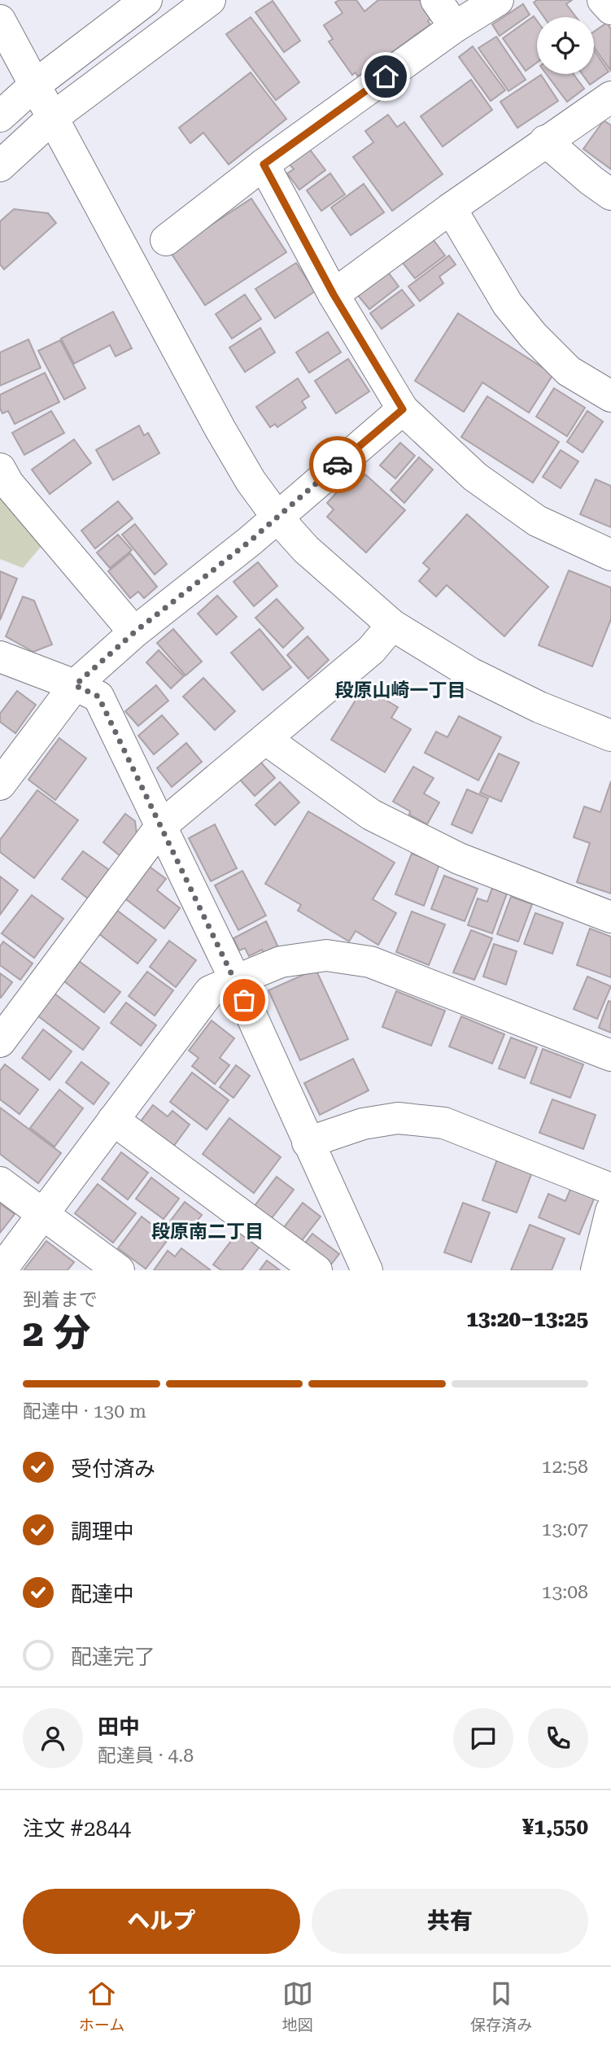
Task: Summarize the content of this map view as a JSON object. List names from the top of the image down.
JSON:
{
  "districts": ["段原山崎一丁目", "段原南二丁目"],
  "page": {
    "heading": ["2 分", "到着まで", "13:20–13:25"],
    "panel": [
      "田中",
      "配達員 · 4.8",
      "注文 #2844",
      "¥1,550"
    ],
    "bar": "配達中 · 130 m",
    "list": [
      ["受付済み", "12:58"],
      ["調理中", "13:07"],
      ["配達中", "13:08"],
      "配達完了"
    ],
    "buttons": ["ヘルプ", "共有"],
    "tabs": ["ホーム", "地図", "保存済み"]
  }
}
